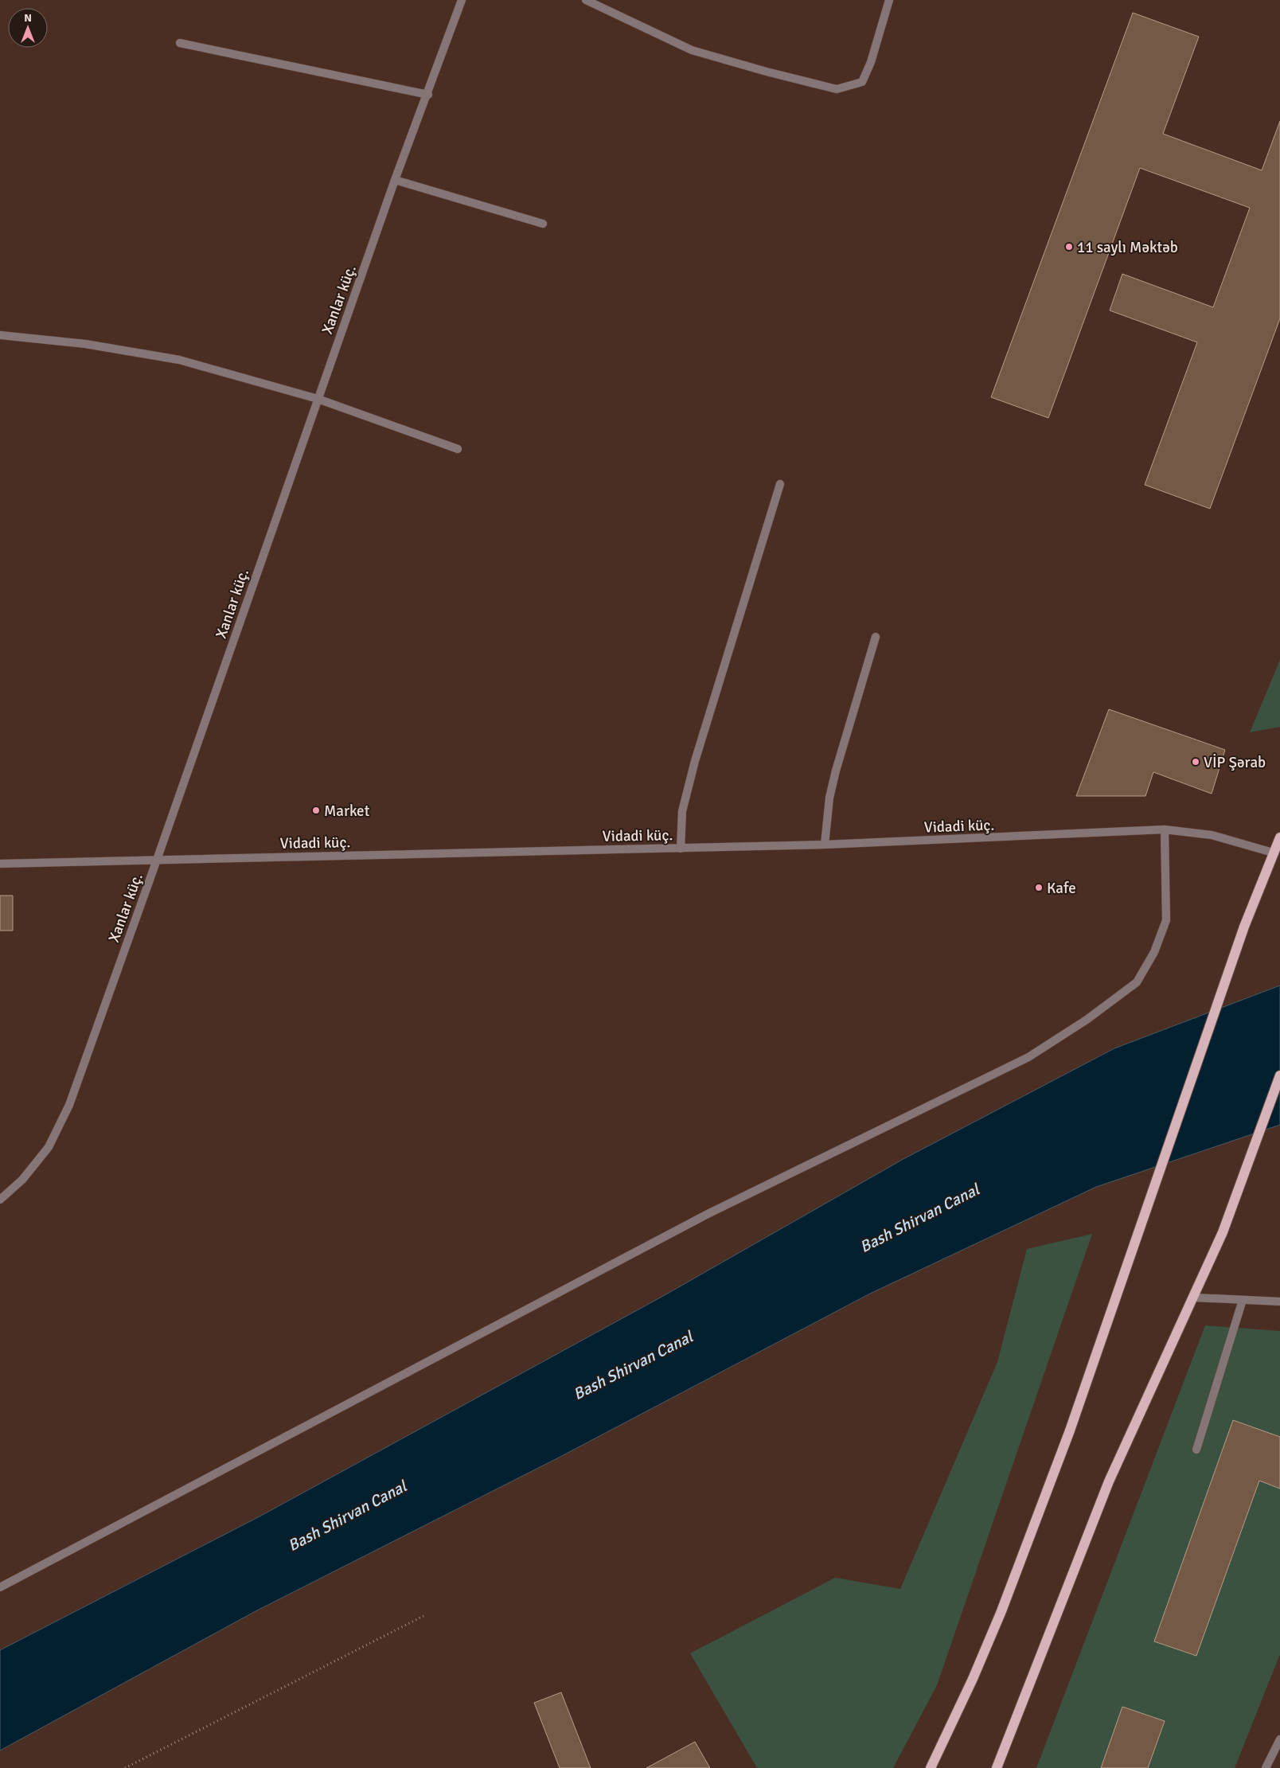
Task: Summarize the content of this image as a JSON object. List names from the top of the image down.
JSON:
{
  "streets": {
    "street": ["Xanlar küç.", "Vidadi küç."]
  },
  "crossings": [
    ["Xanlar küç.", "Vidadi küç."]
  ],
  "water": ["Bash Shirvan Canal"],
  "places": [
    "11 saylı Məktəb",
    "VİP Şərab",
    "Market",
    "Kafe"
  ],
  "north": "top"
}
